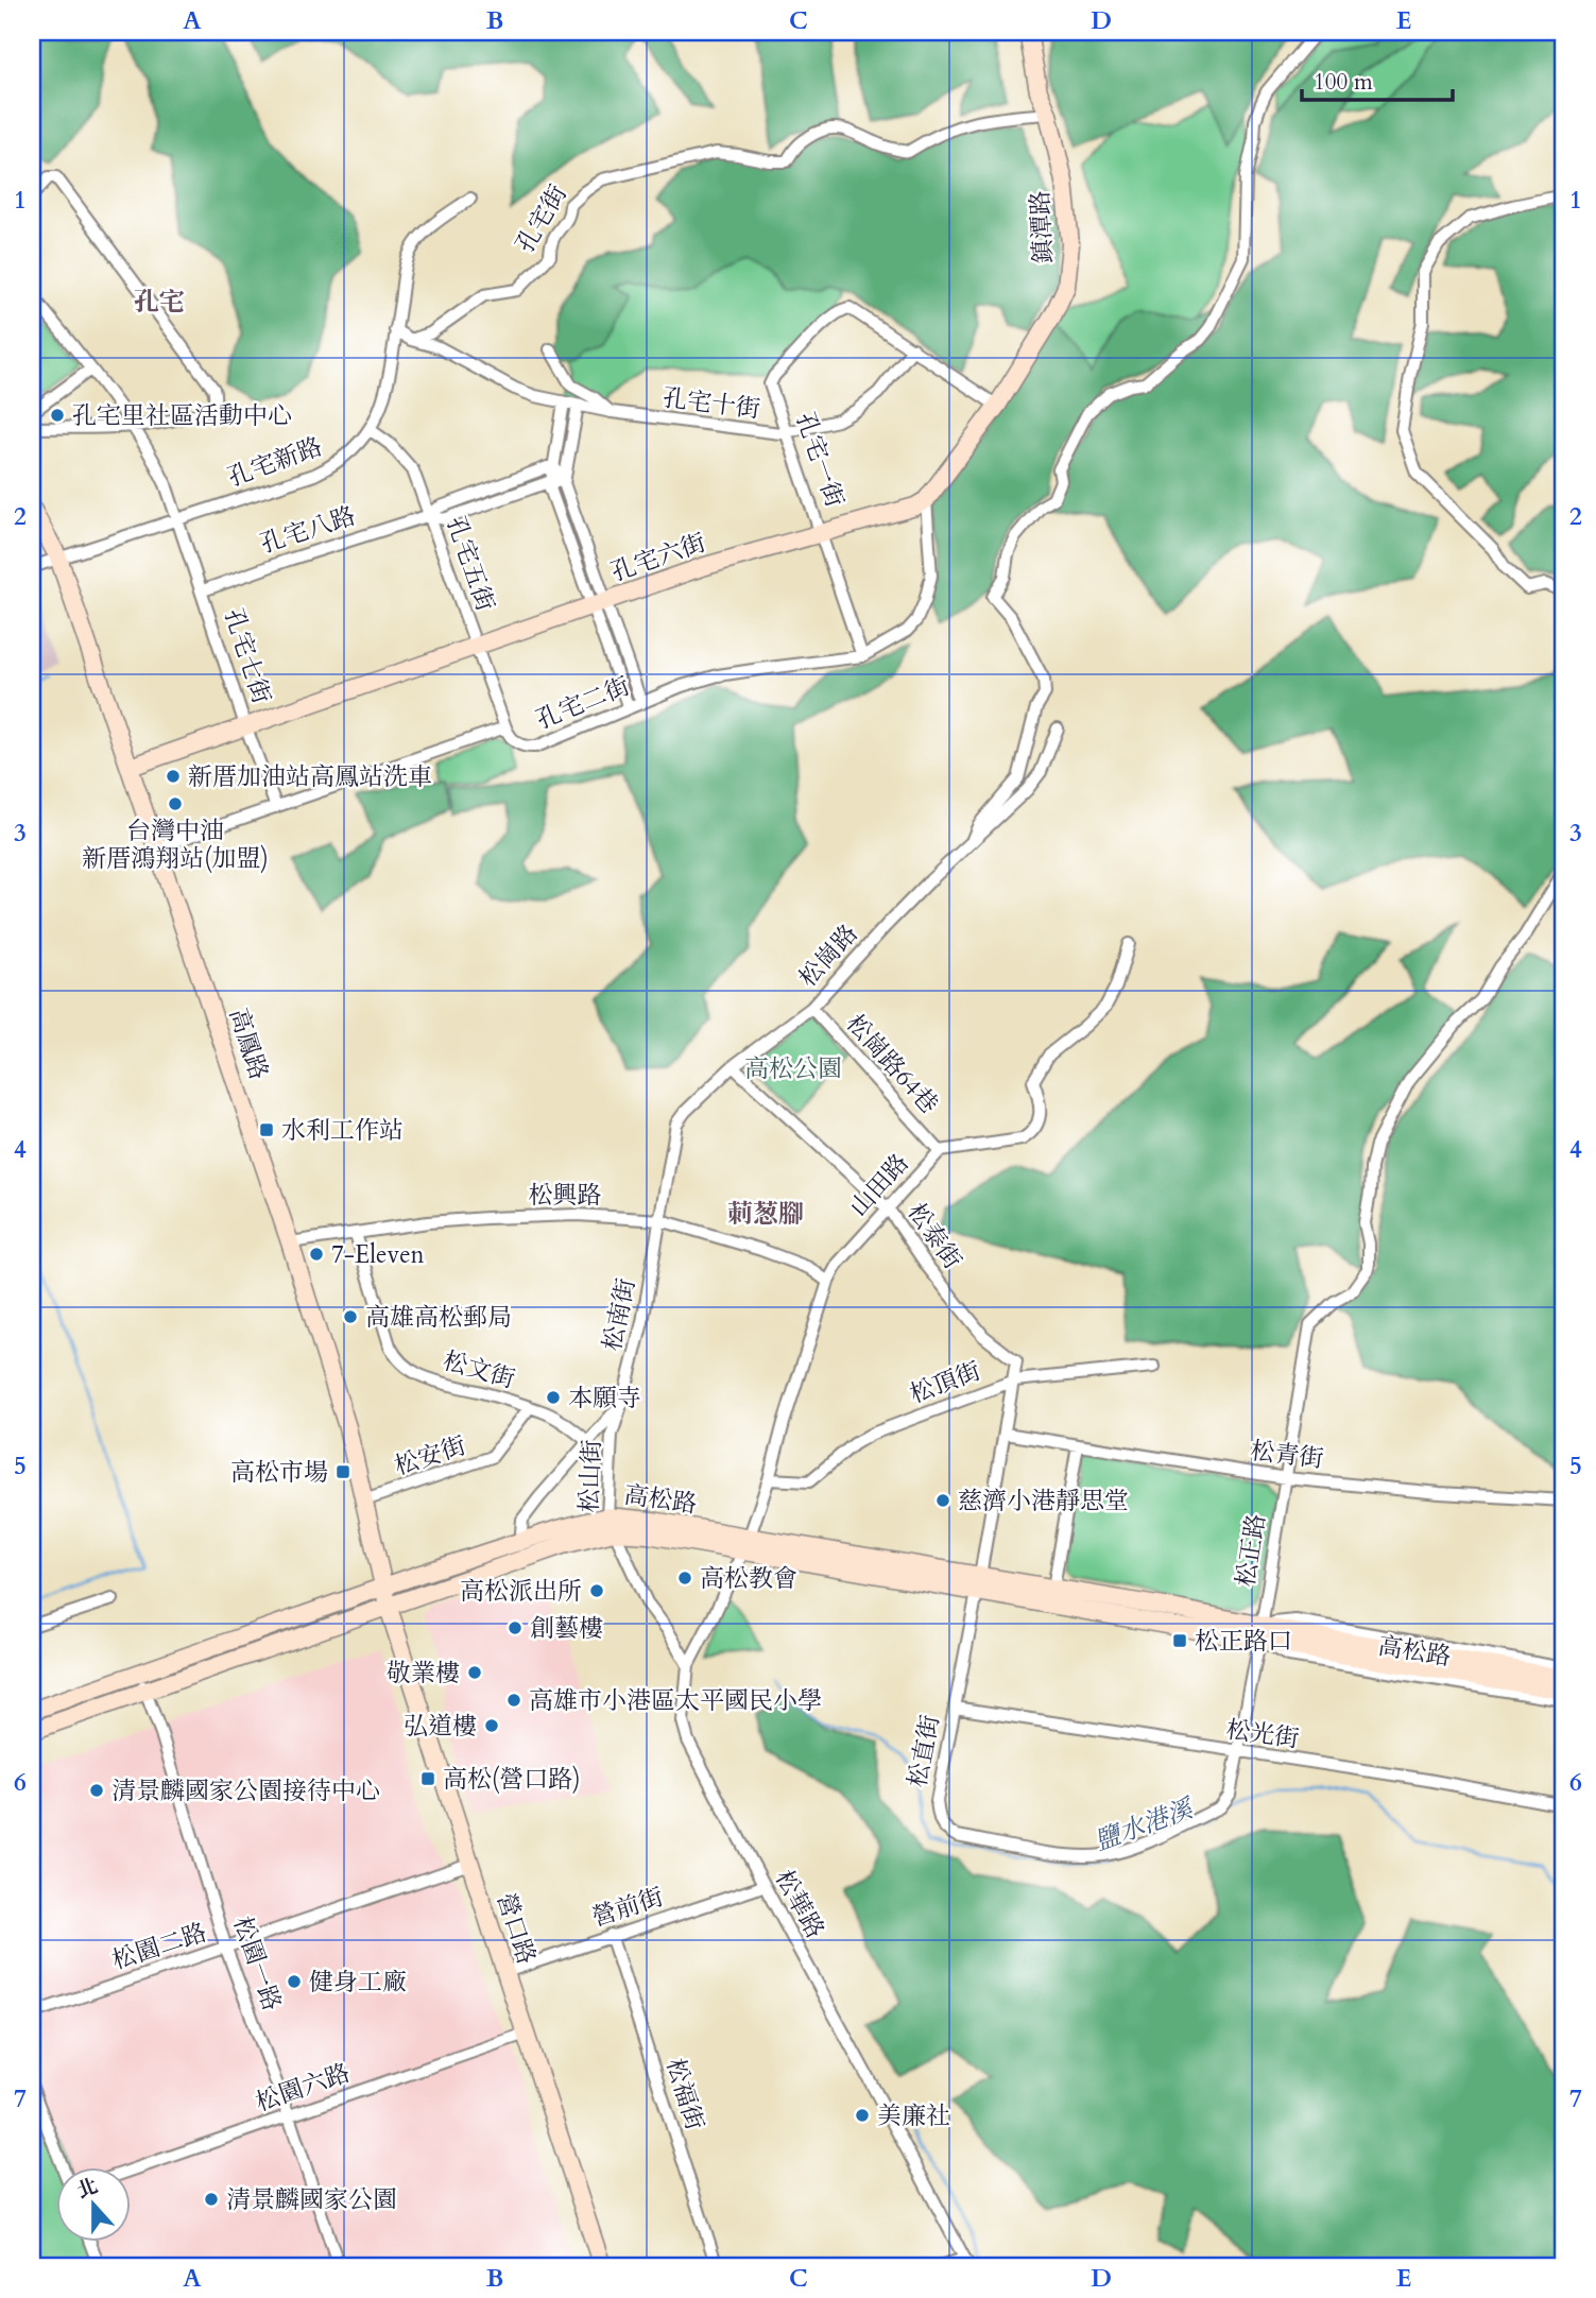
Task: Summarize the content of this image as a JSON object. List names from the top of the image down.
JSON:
{
  "streets": {
    "street": [
      "孔宅街",
      "鎮潭路",
      "孔宅十街",
      "孔宅一街",
      "孔宅新路",
      "孔宅八路",
      "孔宅六街",
      "孔宅五街",
      "孔宅七街",
      "孔宅二街",
      "松崗路",
      "高鳳路",
      "松崗路64巷",
      "山田路",
      "松興路",
      "松泰街",
      "松南街",
      "松文街",
      "松頂街",
      "松青街",
      "松安街",
      "松山街",
      "高松路",
      "松正路",
      "松光街",
      "松直街",
      "松華路",
      "營前街",
      "營口路",
      "松園二路",
      "松園一路",
      "松園六路",
      "松福街"
    ]
  },
  "crossings": [
    ["孔宅街", "鎮潭路"],
    ["孔宅街", "孔宅十街"],
    ["孔宅十街", "孔宅一街"],
    ["孔宅一街", "孔宅六街"],
    ["孔宅一街", "孔宅二街"],
    ["孔宅新路", "孔宅五街"],
    ["孔宅新路", "孔宅七街"],
    ["孔宅新路", "高鳳路"],
    ["孔宅八路", "孔宅五街"],
    ["孔宅八路", "孔宅七街"],
    ["孔宅六街", "孔宅五街"],
    ["孔宅六街", "孔宅七街"],
    ["孔宅六街", "孔宅二街"],
    ["孔宅六街", "高鳳路"],
    ["孔宅五街", "孔宅二街"],
    ["孔宅七街", "孔宅二街"],
    ["孔宅二街", "高鳳路"],
    ["松崗路", "松崗路64巷"],
    ["松崗路", "松興路"],
    ["松崗路", "松泰街"],
    ["松崗路", "松南街"],
    ["高鳳路", "松興路"],
    ["高鳳路", "松安街"],
    ["高鳳路", "高松路"],
    ["高鳳路", "營口路"],
    ["松崗路64巷", "山田路"],
    ["山田路", "松興路"],
    ["山田路", "松泰街"],
    ["山田路", "松頂街"],
    ["山田路", "高松路"],
    ["山田路", "松華路"],
    ["松興路", "松南街"],
    ["松興路", "松文街"],
    ["松泰街", "松頂街"],
    ["松泰街", "松直街"],
    ["松南街", "松文街"],
    ["松南街", "松山街"],
    ["松南街", "高松路"],
    ["松文街", "松安街"],
    ["松頂街", "松直街"],
    ["松青街", "松正路"],
    ["松青街", "松直街"],
    ["松山街", "高松路"],
    ["松山街", "松華路"],
    ["高松路", "松正路"],
    ["高松路", "松直街"],
    ["高松路", "松華路"],
    ["高松路", "營口路"],
    ["高松路", "松園一路"],
    ["松正路", "松光街"],
    ["松正路", "松直街"],
    ["松光街", "松直街"],
    ["松華路", "營前街"],
    ["營前街", "營口路"],
    ["營前街", "松福街"],
    ["營口路", "松園二路"],
    ["營口路", "松園六路"],
    ["松園二路", "松園一路"],
    ["松園一路", "松園六路"]
  ],
  "districts": ["孔宅", "莿葱腳"],
  "water": ["鹽水港溪"],
  "parks": ["高松公園"],
  "places": {
    "other": [
      "孔宅里社區活動中心",
      "新厝加油站高鳳站洗車",
      "台灣中油 新厝鴻翔站(加盟)",
      "7-Eleven",
      "高雄高松郵局",
      "本願寺",
      "慈濟小港靜思堂",
      "高松教會",
      "高松派出所",
      "創藝樓",
      "敬業樓",
      "高雄市小港區太平國民小學",
      "弘道樓",
      "清景麟國家公園接待中心",
      "健身工廠",
      "美廉社",
      "清景麟國家公園"
    ],
    "transit": [
      "水利工作站",
      "高松市場",
      "松正路口",
      "高松(營口路)"
    ]
  },
  "scale_bar": "100 m",
  "north": "top",
  "grid": {
    "columns": [
      "A",
      "B",
      "C",
      "D",
      "E"
    ],
    "rows": [
      "1",
      "2",
      "3",
      "4",
      "5",
      "6",
      "7"
    ]
  }
}
